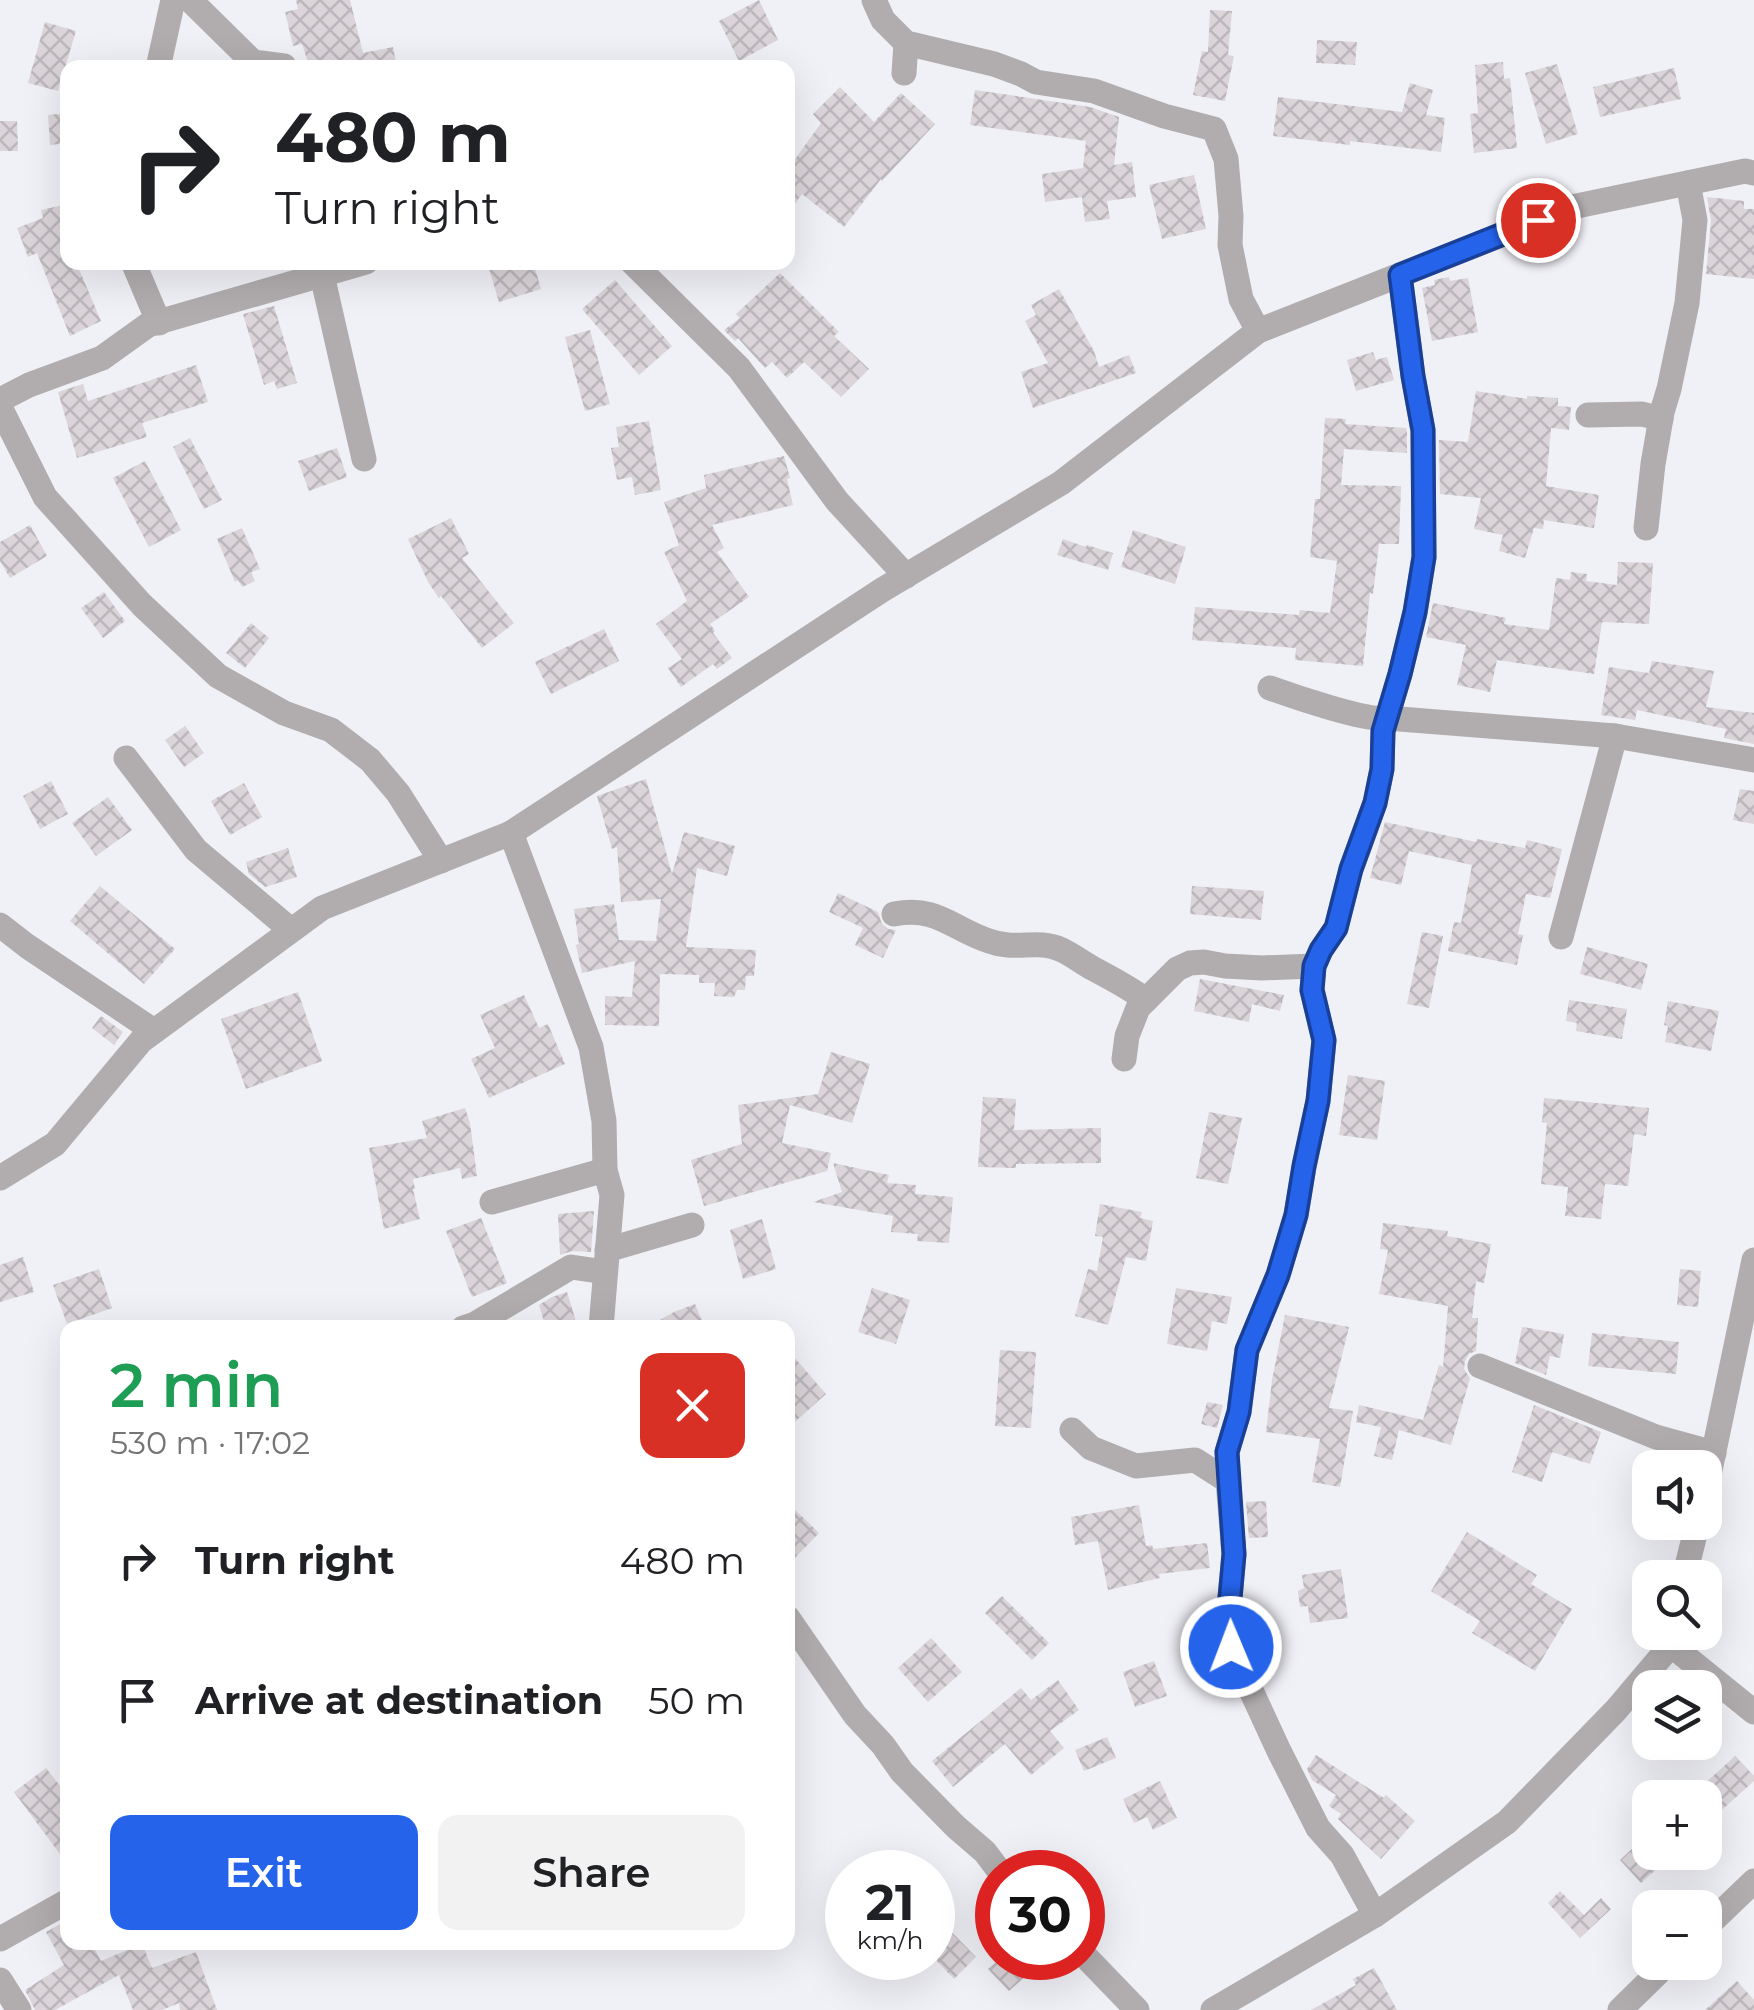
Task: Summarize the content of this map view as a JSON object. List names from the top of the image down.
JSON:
{
  "page": {
    "turn": ["480 m", "Turn right"],
    "heading": ["2 min", "530 m · 17:02"],
    "map_buttons": ["+", "−"],
    "list": [
      {
        "name": "Turn right",
        "value": "480 m"
      },
      {
        "name": "Arrive at destination",
        "value": "50 m"
      }
    ],
    "buttons": ["Exit", "Share"],
    "speed": "21 km/h",
    "limit": "30"
  }
}
